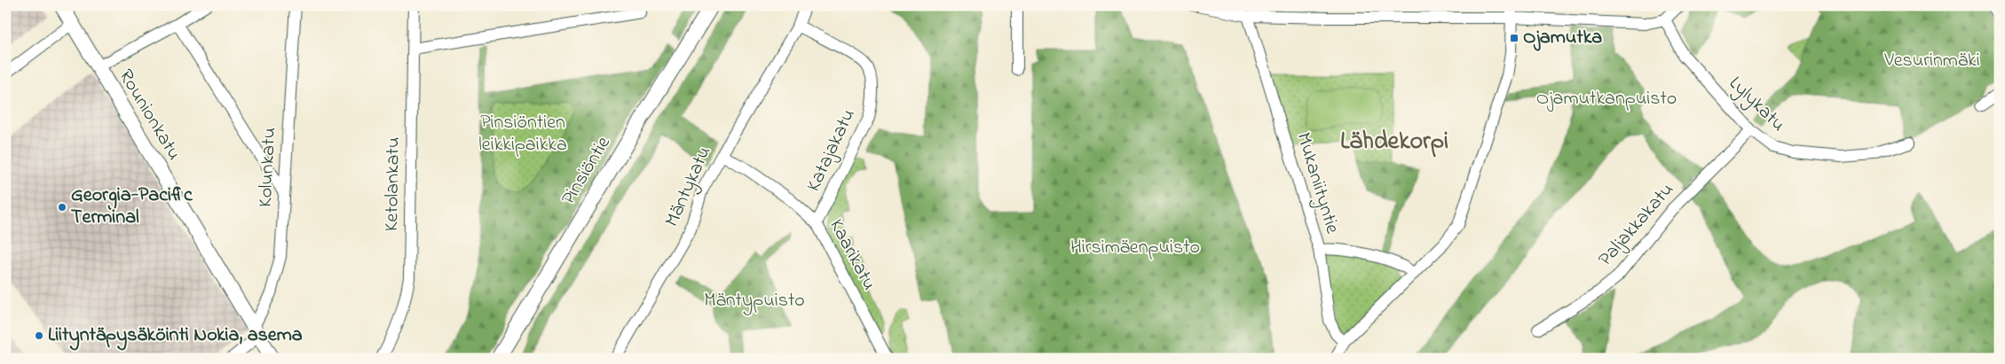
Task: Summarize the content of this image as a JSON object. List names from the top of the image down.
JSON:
{
  "streets": {
    "main road": ["Rounionkatu", "Pinsiöntie"],
    "street": [
      "Lylykatu",
      "Katajakatu",
      "Kolunkatu",
      "Mukaniityntie",
      "Ketolankatu",
      "Mäntykatu",
      "Paljakkakatu",
      "Kaarikatu"
    ]
  },
  "crossings": [
    ["Lylykatu", "Paljakkakatu"],
    ["Rounionkatu", "Kolunkatu"],
    ["Katajakatu", "Mäntykatu"],
    ["Katajakatu", "Kaarikatu"],
    ["Mäntykatu", "Kaarikatu"]
  ],
  "districts": ["Lähdekorpi"],
  "parks": [
    "Vesurinmäki",
    "Ojamutkanpuisto",
    "Pinsiöntien leikkipaikka",
    "Hirsimäenpuisto",
    "Mäntypuisto"
  ],
  "places": {
    "transit": ["Ojamutka"],
    "other": ["Georgia-Pacific Terminal", "Liityntäpysäköinti Nokia, asema"]
  }
}
